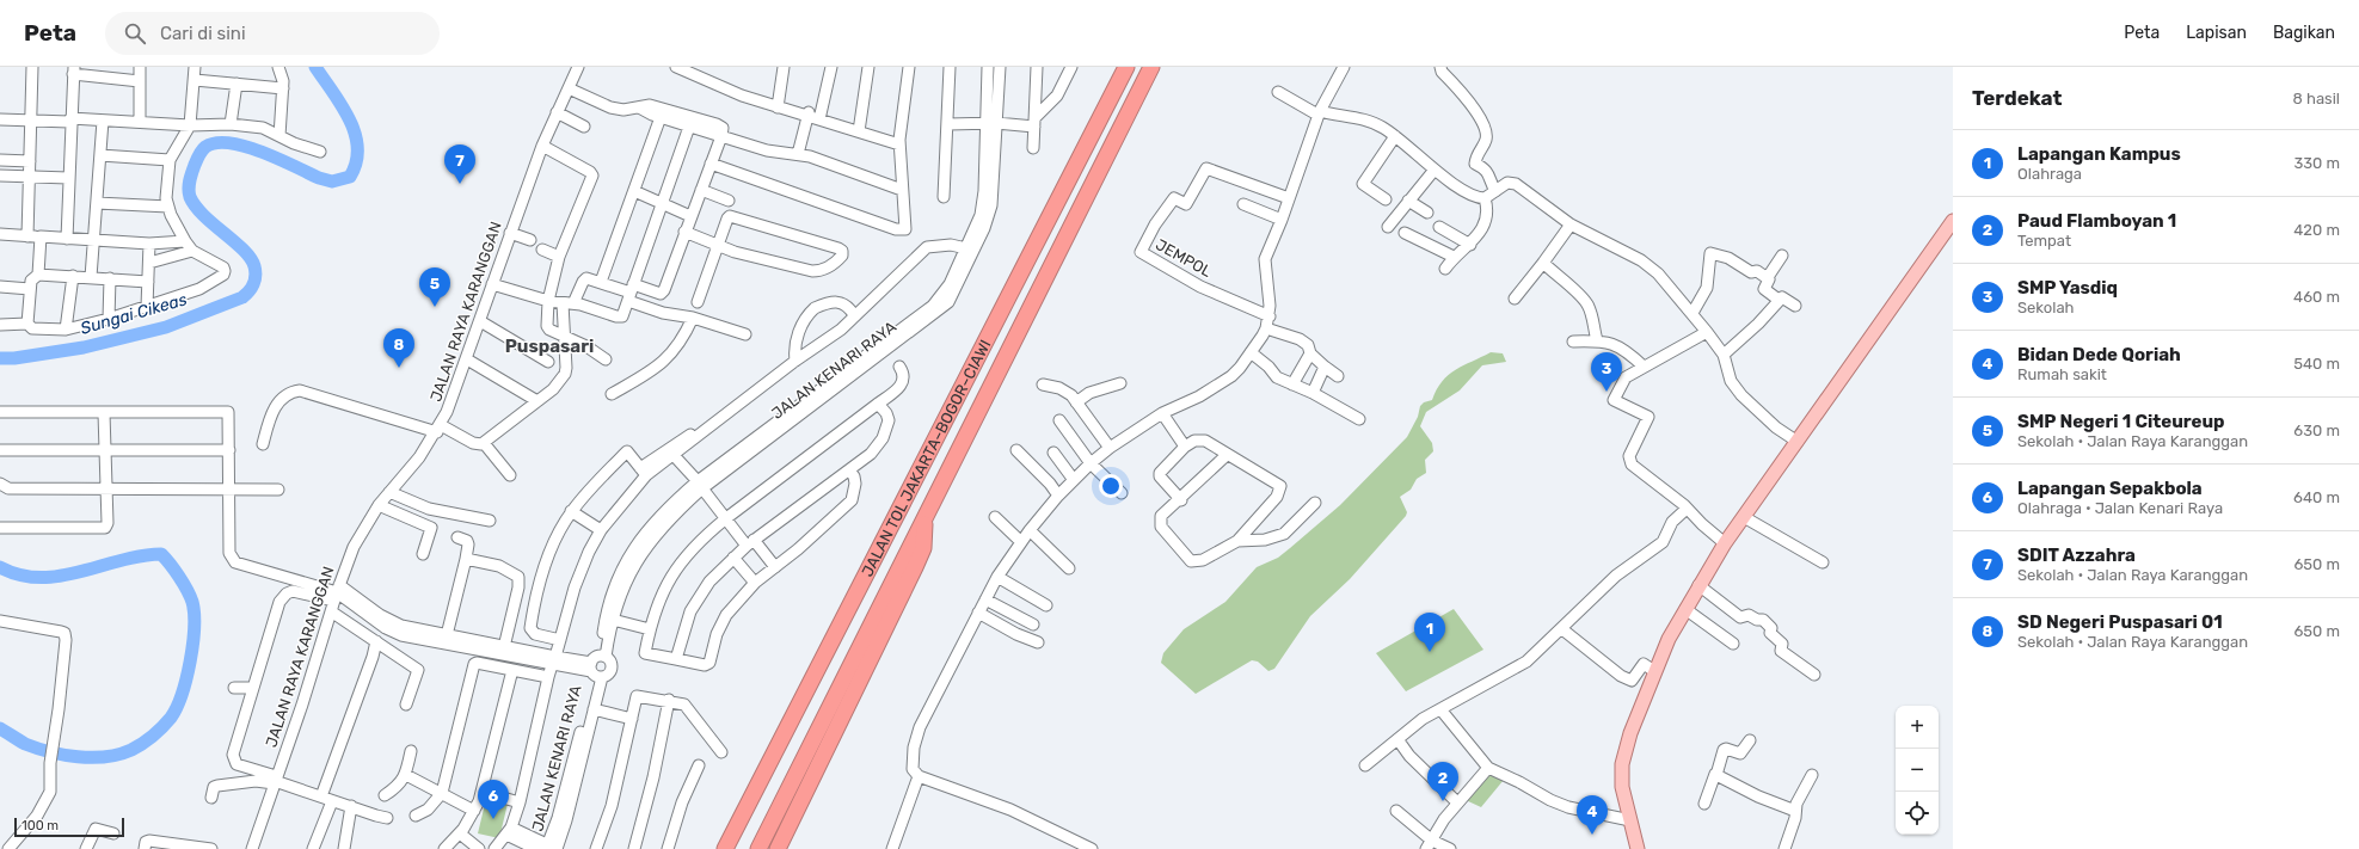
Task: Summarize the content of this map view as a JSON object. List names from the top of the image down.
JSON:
{
  "streets": {
    "highway": ["JALAN TOL JAKARTA–BOGOR–CIAWI"],
    "street": ["JEMPOL", "JALAN RAYA KARANGGAN", "JALAN KENARI RAYA"]
  },
  "districts": ["Puspasari"],
  "water": ["Sungai Cikeas"],
  "scale_bar": "100 m",
  "page": {
    "header": "Peta",
    "search": "Cari di sini",
    "nav": ["Peta", "Lapisan", "Bagikan"],
    "heading": ["Terdekat", "8 hasil"],
    "list": [
      {
        "mark": "1",
        "name": "Lapangan Kampus",
        "note": "Olahraga",
        "value": "330 m"
      },
      {
        "mark": "2",
        "name": "Paud Flamboyan 1",
        "note": "Tempat",
        "value": "420 m"
      },
      {
        "mark": "3",
        "name": "SMP Yasdiq",
        "note": "Sekolah",
        "value": "460 m"
      },
      {
        "mark": "4",
        "name": "Bidan Dede Qoriah",
        "note": "Rumah sakit",
        "value": "540 m"
      },
      {
        "mark": "5",
        "name": "SMP Negeri 1 Citeureup",
        "note": "Sekolah · Jalan Raya Karanggan",
        "value": "630 m"
      },
      {
        "mark": "6",
        "name": "Lapangan Sepakbola",
        "note": "Olahraga · Jalan Kenari Raya",
        "value": "640 m"
      },
      {
        "mark": "7",
        "name": "SDIT Azzahra",
        "note": "Sekolah · Jalan Raya Karanggan",
        "value": "650 m"
      },
      {
        "mark": "8",
        "name": "SD Negeri Puspasari 01",
        "note": "Sekolah · Jalan Raya Karanggan",
        "value": "650 m"
      }
    ],
    "pins": [
      "7",
      "5",
      "8",
      "3",
      "1",
      "2",
      "6",
      "4"
    ],
    "map_buttons": ["+", "−"],
    "scale": "100 m"
  }
}
